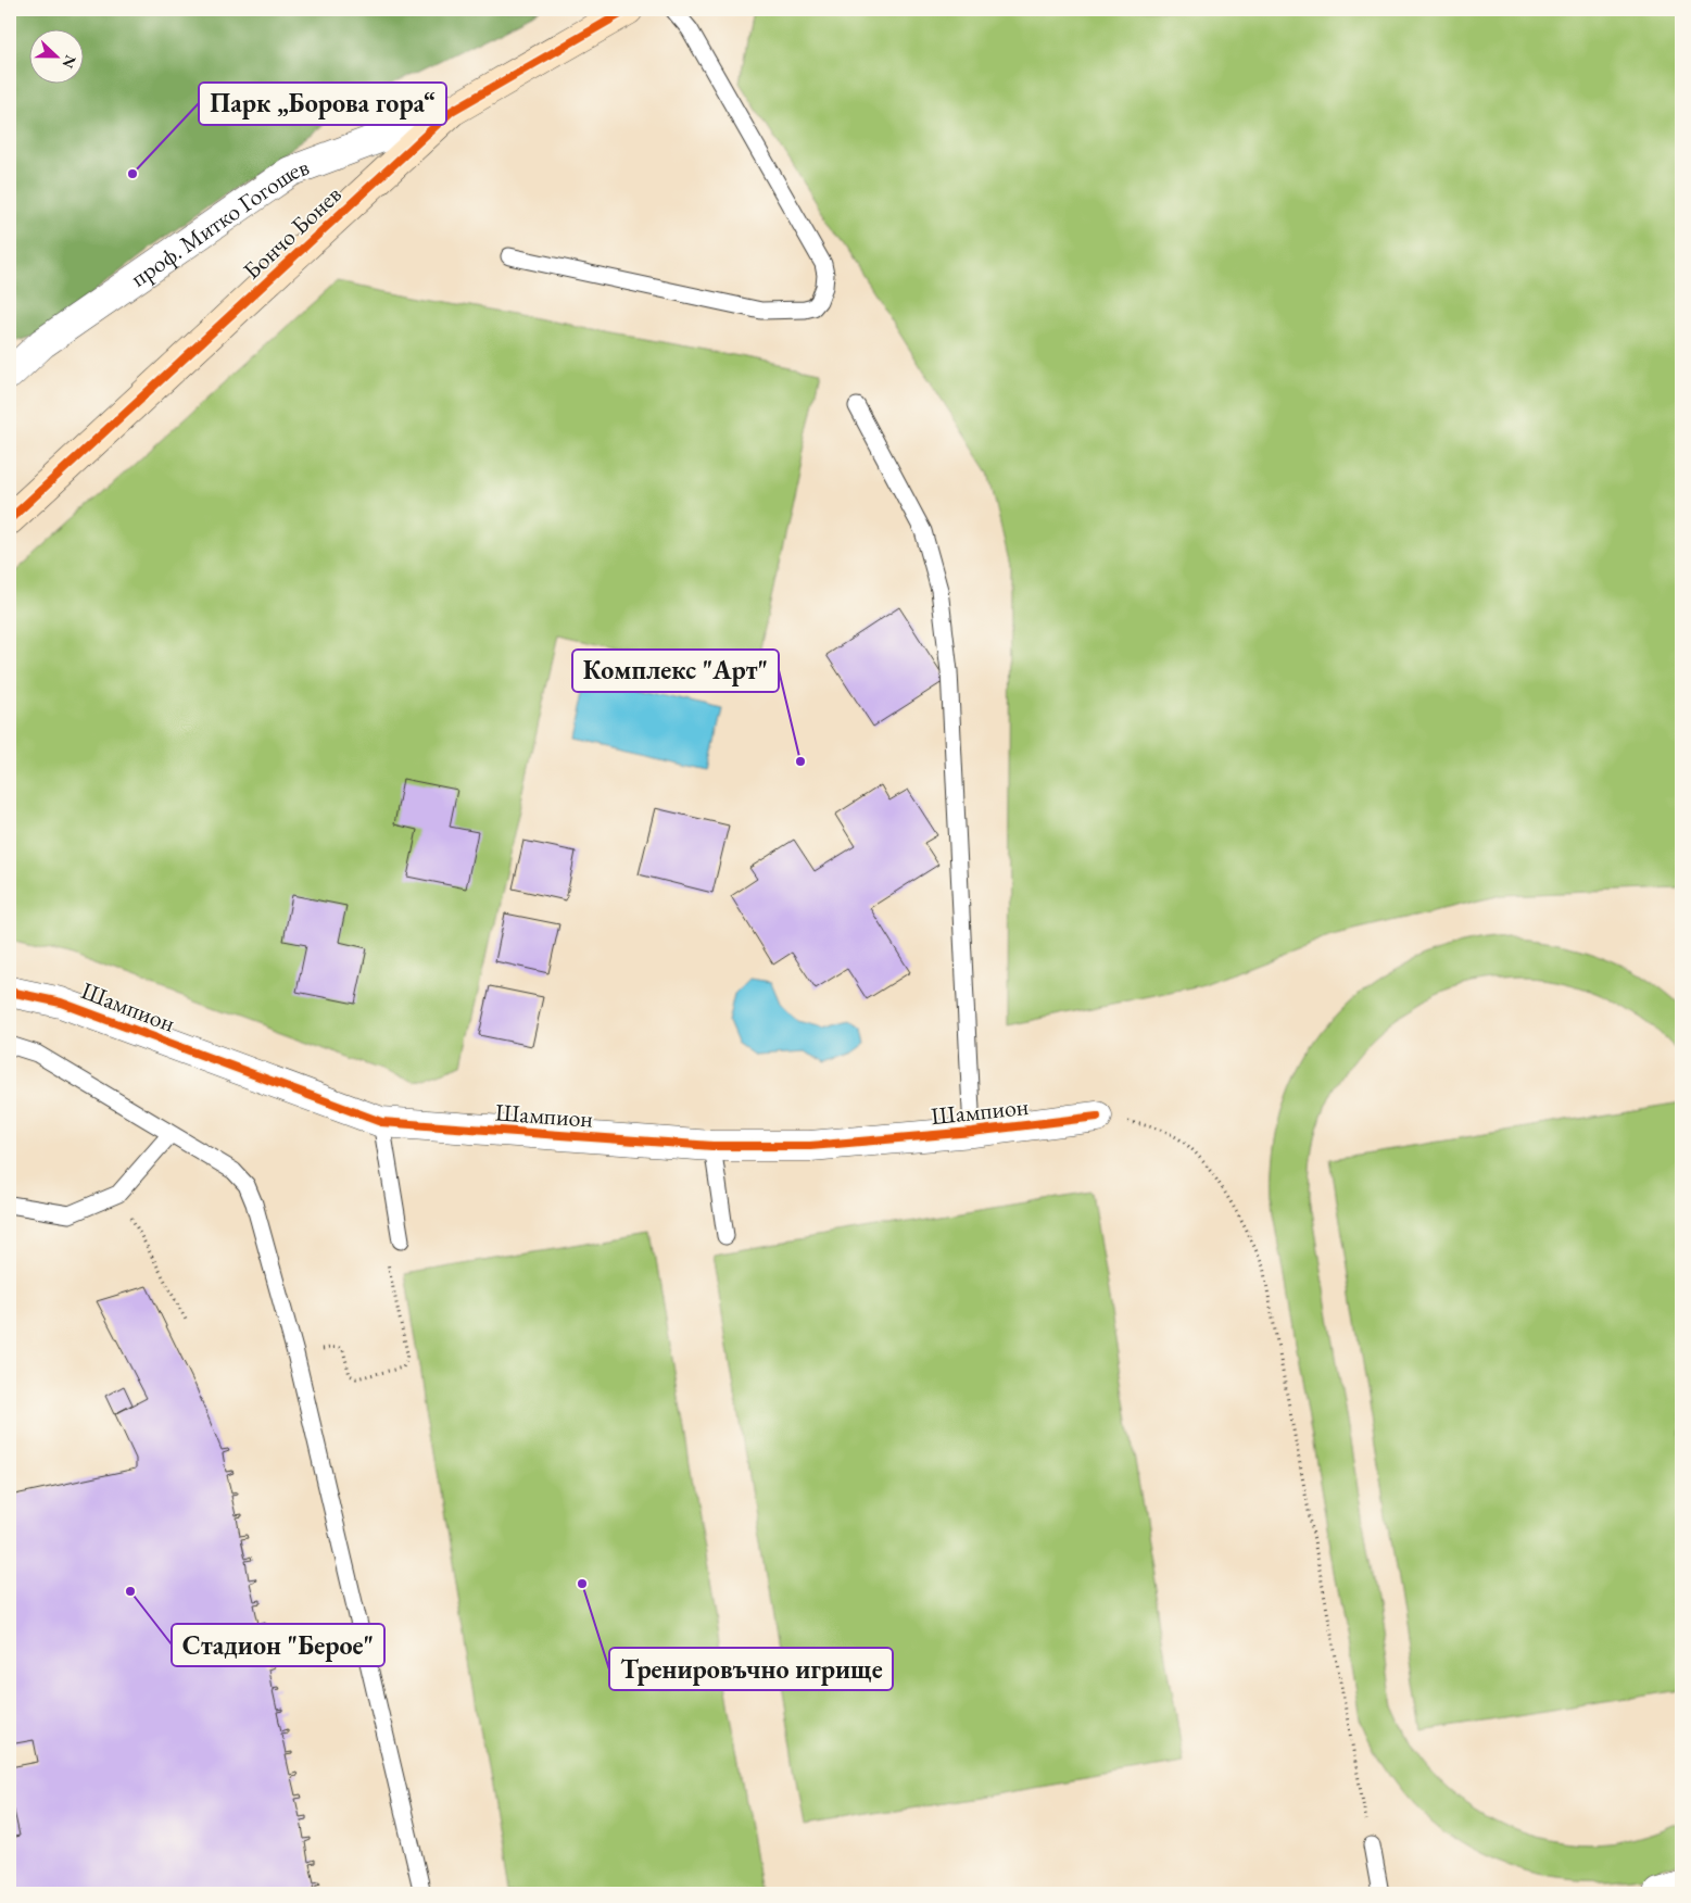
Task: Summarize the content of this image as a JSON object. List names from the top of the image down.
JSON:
{
  "streets": {
    "street": ["проф. Митко Гогошев", "Бончо Бонев", "Шампион"]
  },
  "crossings": [
    ["проф. Митко Гогошев", "Бончо Бонев"]
  ],
  "places": [
    "Парк „Борова гора“",
    "Комплекс \"Арт\"",
    "Тренировъчно игрище",
    "Стадион \"Берое\""
  ],
  "north": "right"
}
